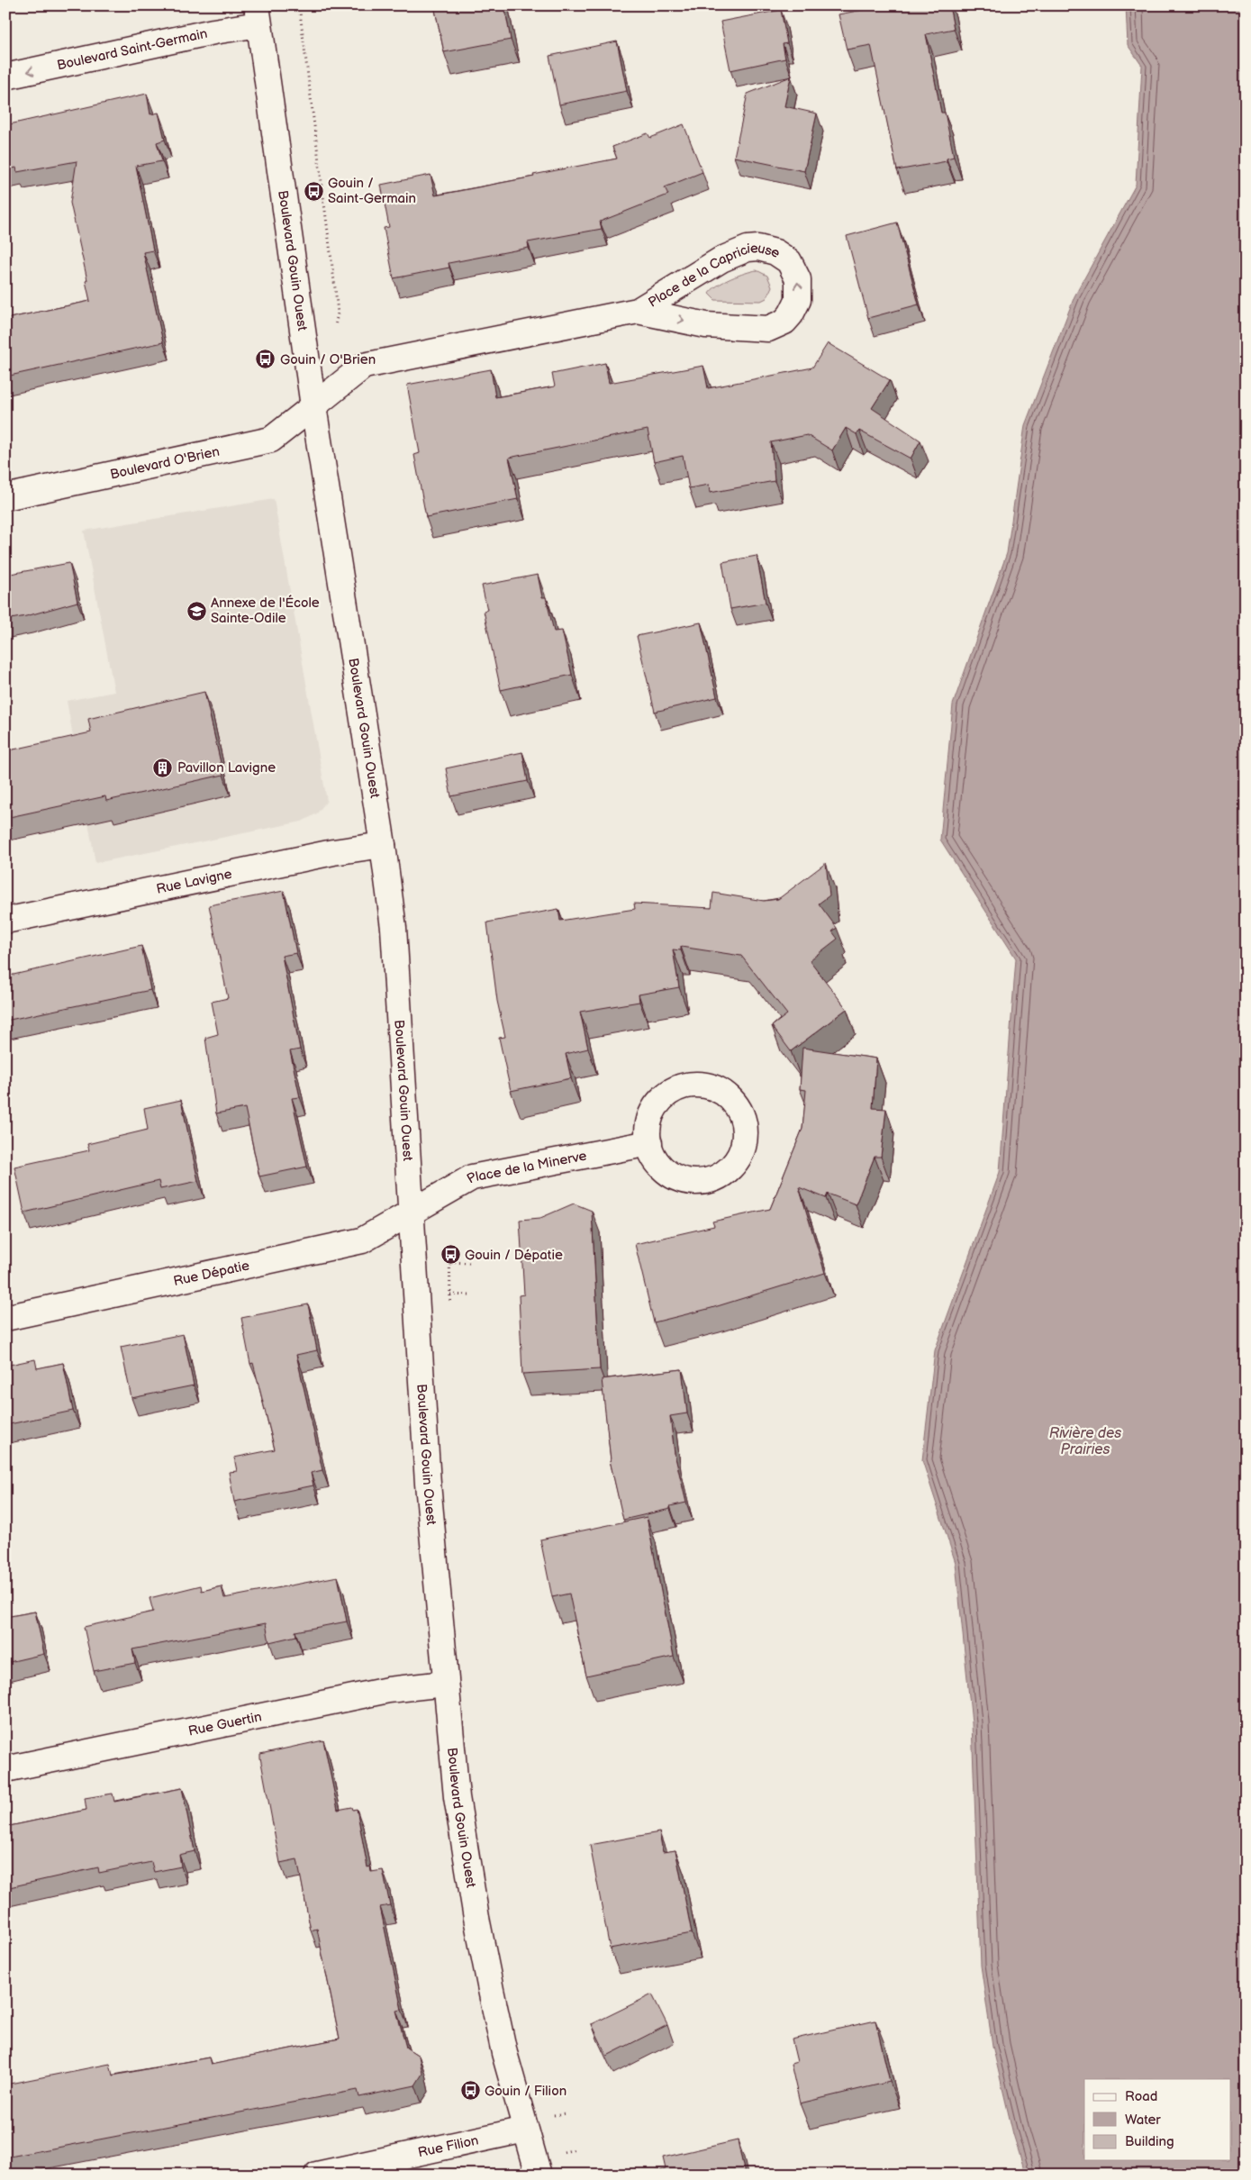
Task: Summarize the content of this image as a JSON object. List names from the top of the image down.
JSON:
{
  "streets": {
    "street": [
      "Boulevard Saint-Germain",
      "Boulevard Gouin Ouest",
      "Place de la Capricieuse",
      "Boulevard O'Brien",
      "Rue Lavigne",
      "Place de la Minerve",
      "Rue Dépatie",
      "Rue Guertin",
      "Rue Filion"
    ]
  },
  "crossings": [
    ["Boulevard Saint-Germain", "Boulevard Gouin Ouest"],
    ["Boulevard Gouin Ouest", "Place de la Capricieuse"],
    ["Boulevard Gouin Ouest", "Boulevard O'Brien"],
    ["Boulevard Gouin Ouest", "Rue Lavigne"],
    ["Boulevard Gouin Ouest", "Place de la Minerve"],
    ["Boulevard Gouin Ouest", "Rue Dépatie"],
    ["Boulevard Gouin Ouest", "Rue Guertin"],
    ["Boulevard Gouin Ouest", "Rue Filion"],
    ["Place de la Capricieuse", "Boulevard O'Brien"],
    ["Place de la Minerve", "Rue Dépatie"]
  ],
  "one_way": ["Boulevard Saint-Germain"],
  "water": ["Rivière des Prairies"],
  "places": {
    "bus stop": [
      "Gouin / Saint-Germain",
      "Gouin / O'Brien",
      "Gouin / Dépatie",
      "Gouin / Filion"
    ],
    "school or university": ["Annexe de l'École Sainte-Odile"],
    "building": ["Pavillon Lavigne"]
  },
  "legend": ["Road", "Water", "Building"]
}
